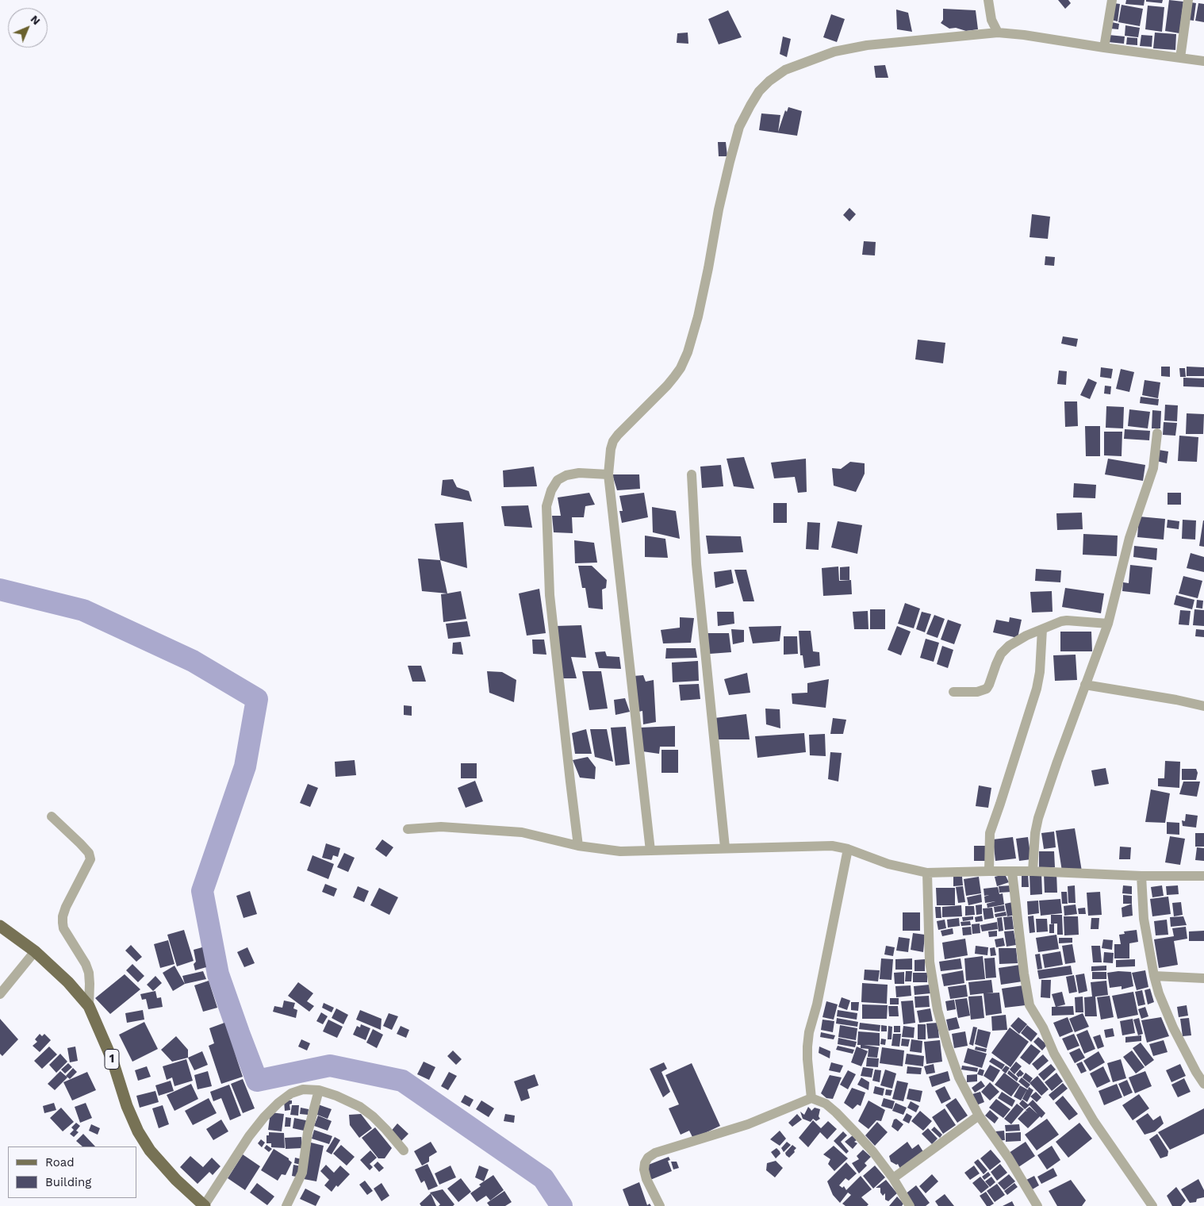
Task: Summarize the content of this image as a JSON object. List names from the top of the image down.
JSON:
{
  "streets": {
    "main road": ["1"]
  },
  "legend": ["Road", "Building"],
  "north": "top right"
}
